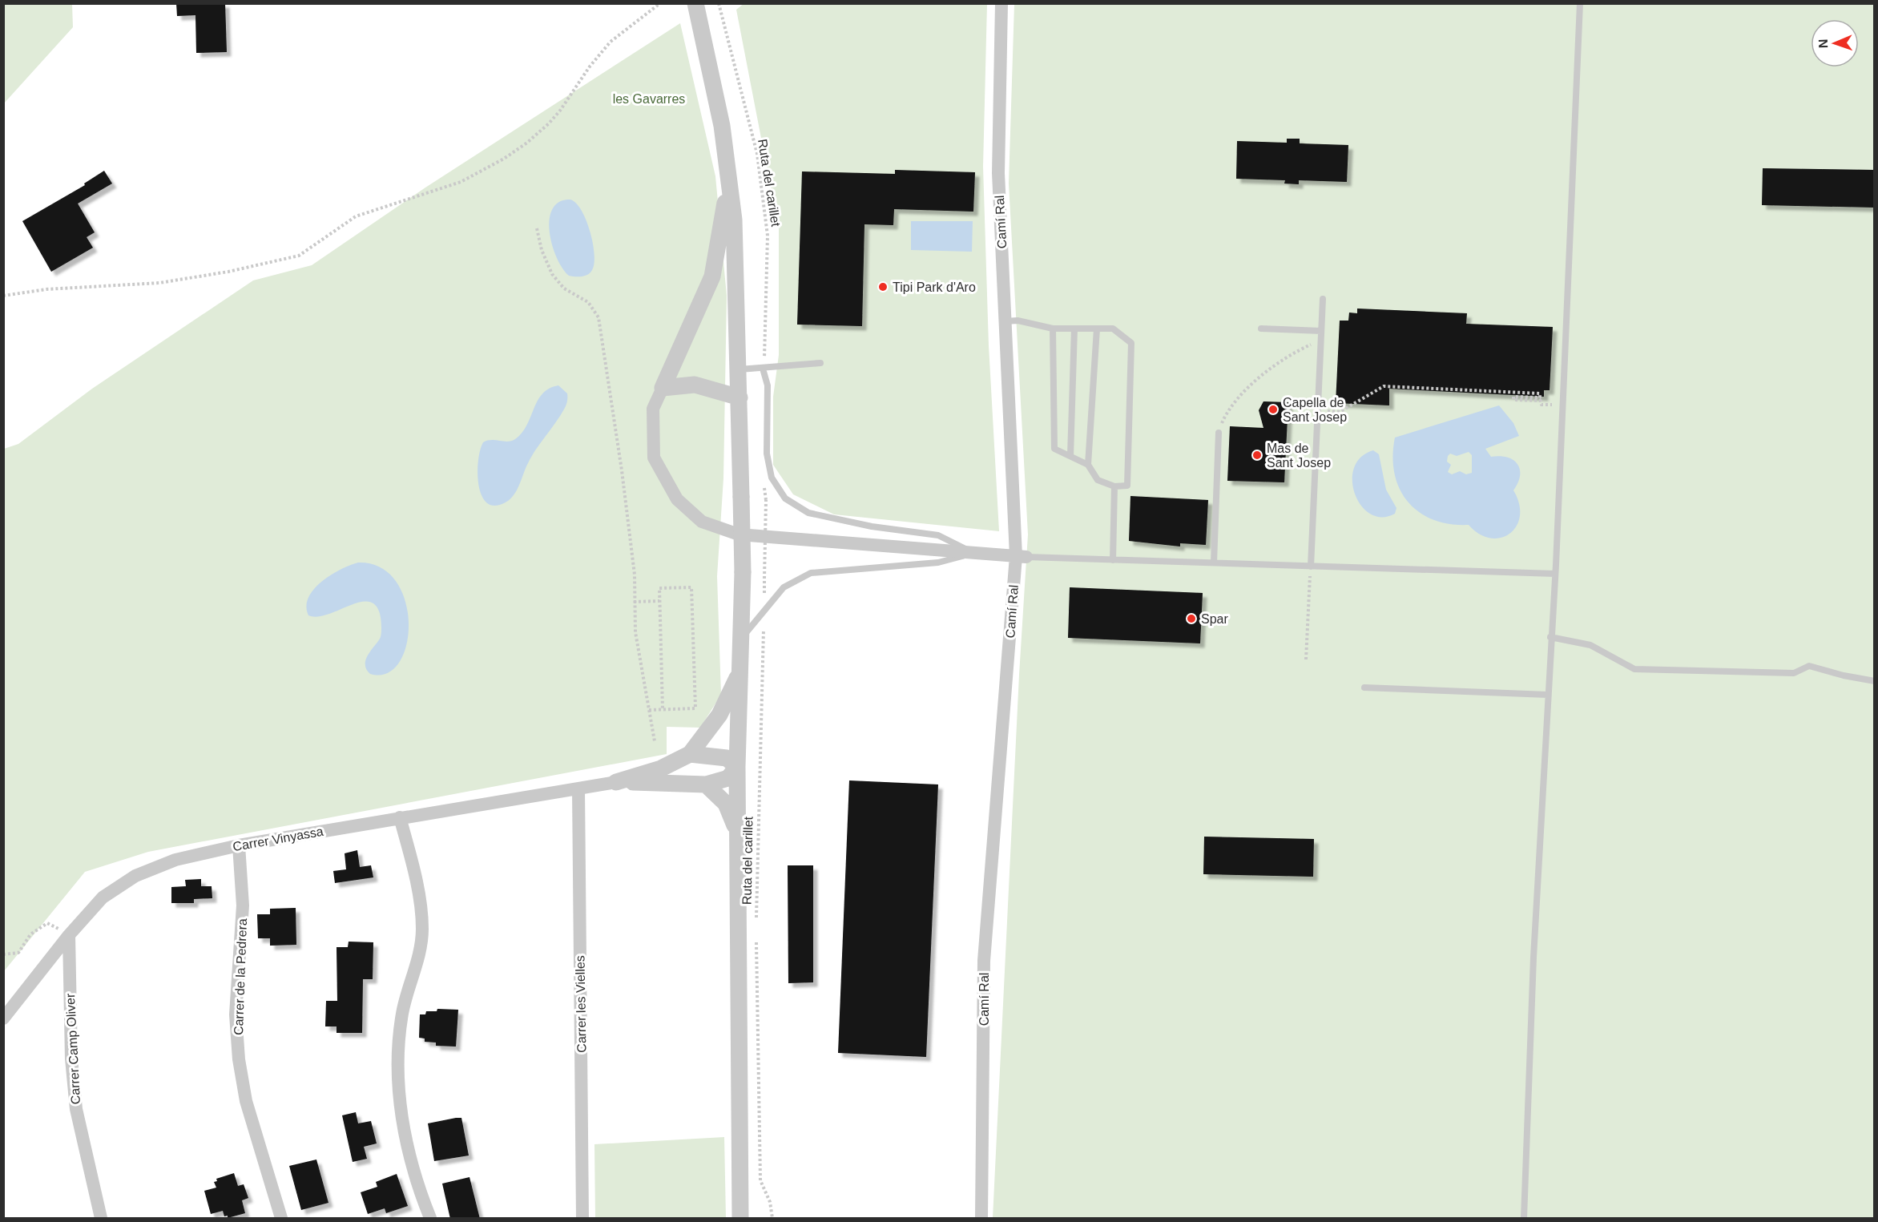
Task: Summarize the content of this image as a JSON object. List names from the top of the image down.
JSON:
{
  "streets": {
    "street": [
      "Camí Ral",
      "Carrer Vinyassa",
      "Carrer de la Pedrera",
      "Carrer les Vielles",
      "Carrer Camp Oliver"
    ],
    "path": ["Ruta del carillet"]
  },
  "crossings": [
    ["Carrer Vinyassa", "Carrer de la Pedrera"],
    ["Carrer Vinyassa", "Carrer les Vielles"],
    ["Carrer Vinyassa", "Carrer Camp Oliver"]
  ],
  "parks": ["les Gavarres"],
  "places": [
    "Tipi Park d'Aro",
    "Capella de Sant Josep",
    "Mas de Sant Josep",
    "Spar"
  ],
  "north": "left"
}
